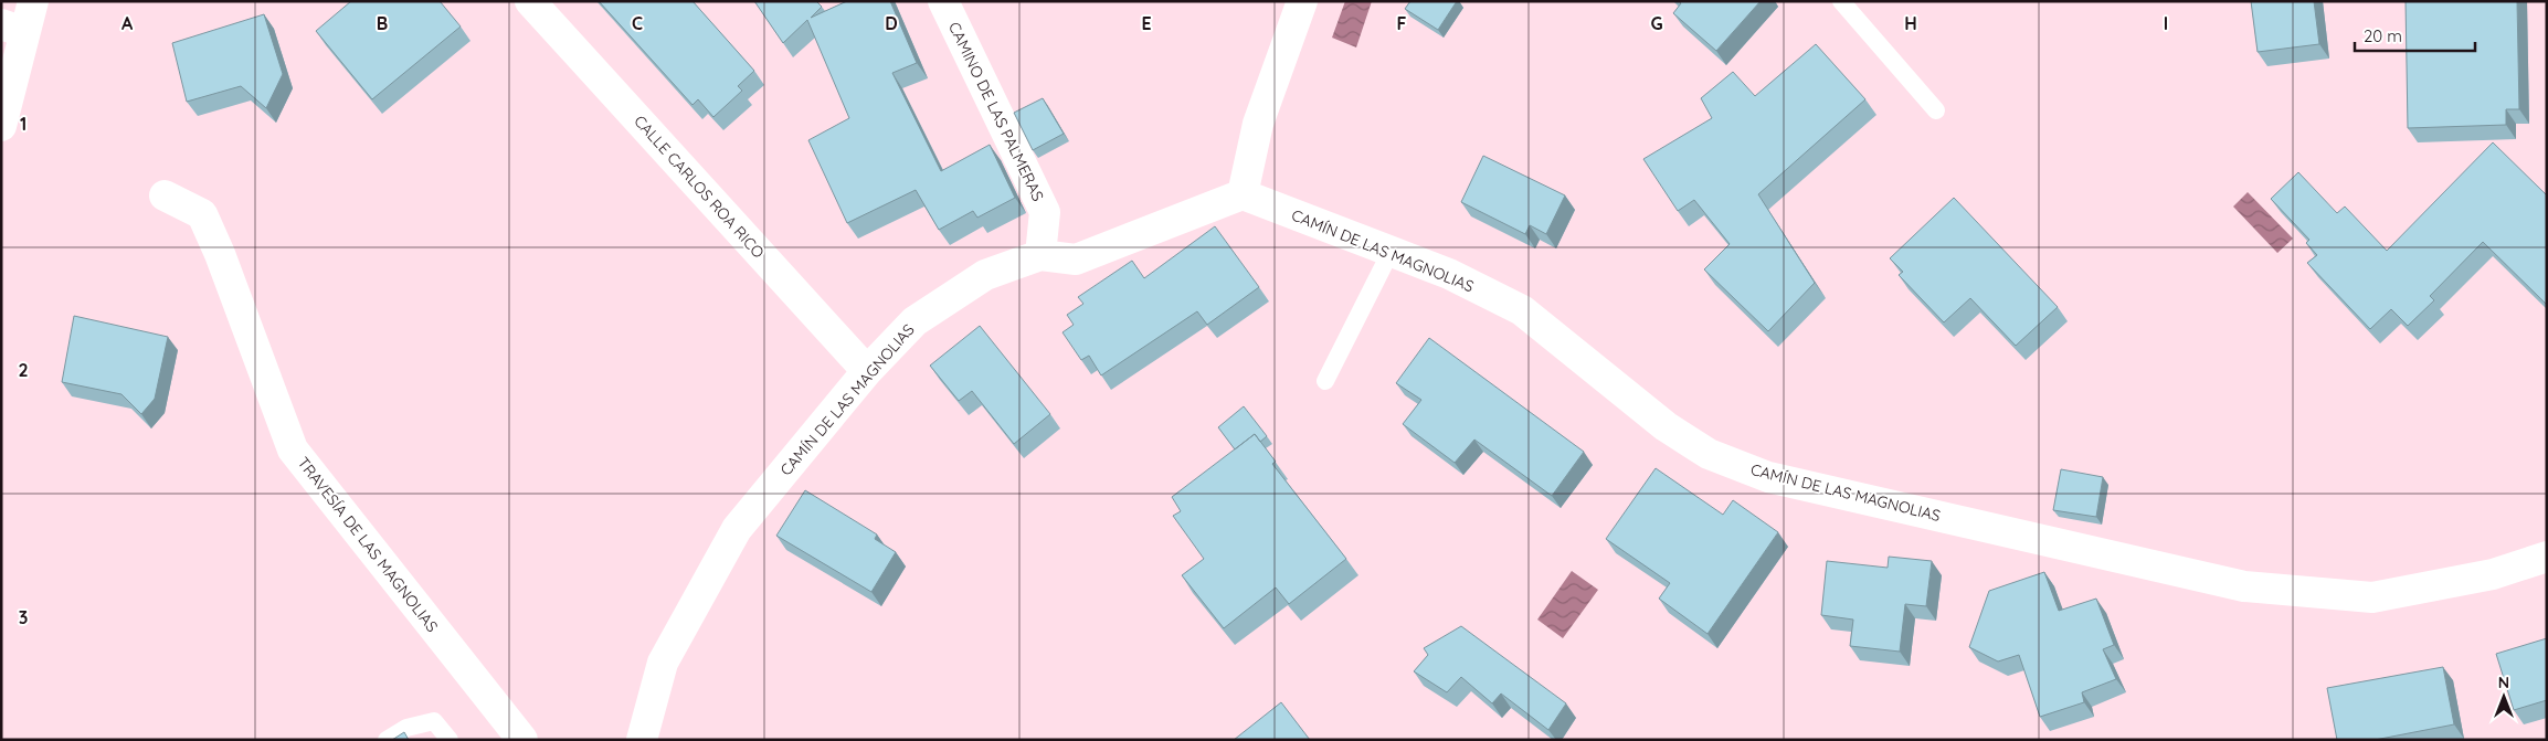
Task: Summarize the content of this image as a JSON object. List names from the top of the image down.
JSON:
{
  "streets": {
    "street": [
      "CAMINO DE LAS PALMERAS",
      "CALLE CARLOS ROA RICO",
      "CAMÍN DE LAS MAGNOLIAS",
      "TRAVESÍA DE LAS MAGNOLIAS"
    ]
  },
  "crossings": [
    ["CAMINO DE LAS PALMERAS", "CAMÍN DE LAS MAGNOLIAS"],
    ["CALLE CARLOS ROA RICO", "CAMÍN DE LAS MAGNOLIAS"]
  ],
  "scale_bar": "20 m",
  "north": "top",
  "grid": {
    "columns": [
      "A",
      "B",
      "C",
      "D",
      "E",
      "F",
      "G",
      "H",
      "I"
    ],
    "rows": ["1", "2", "3"]
  }
}
